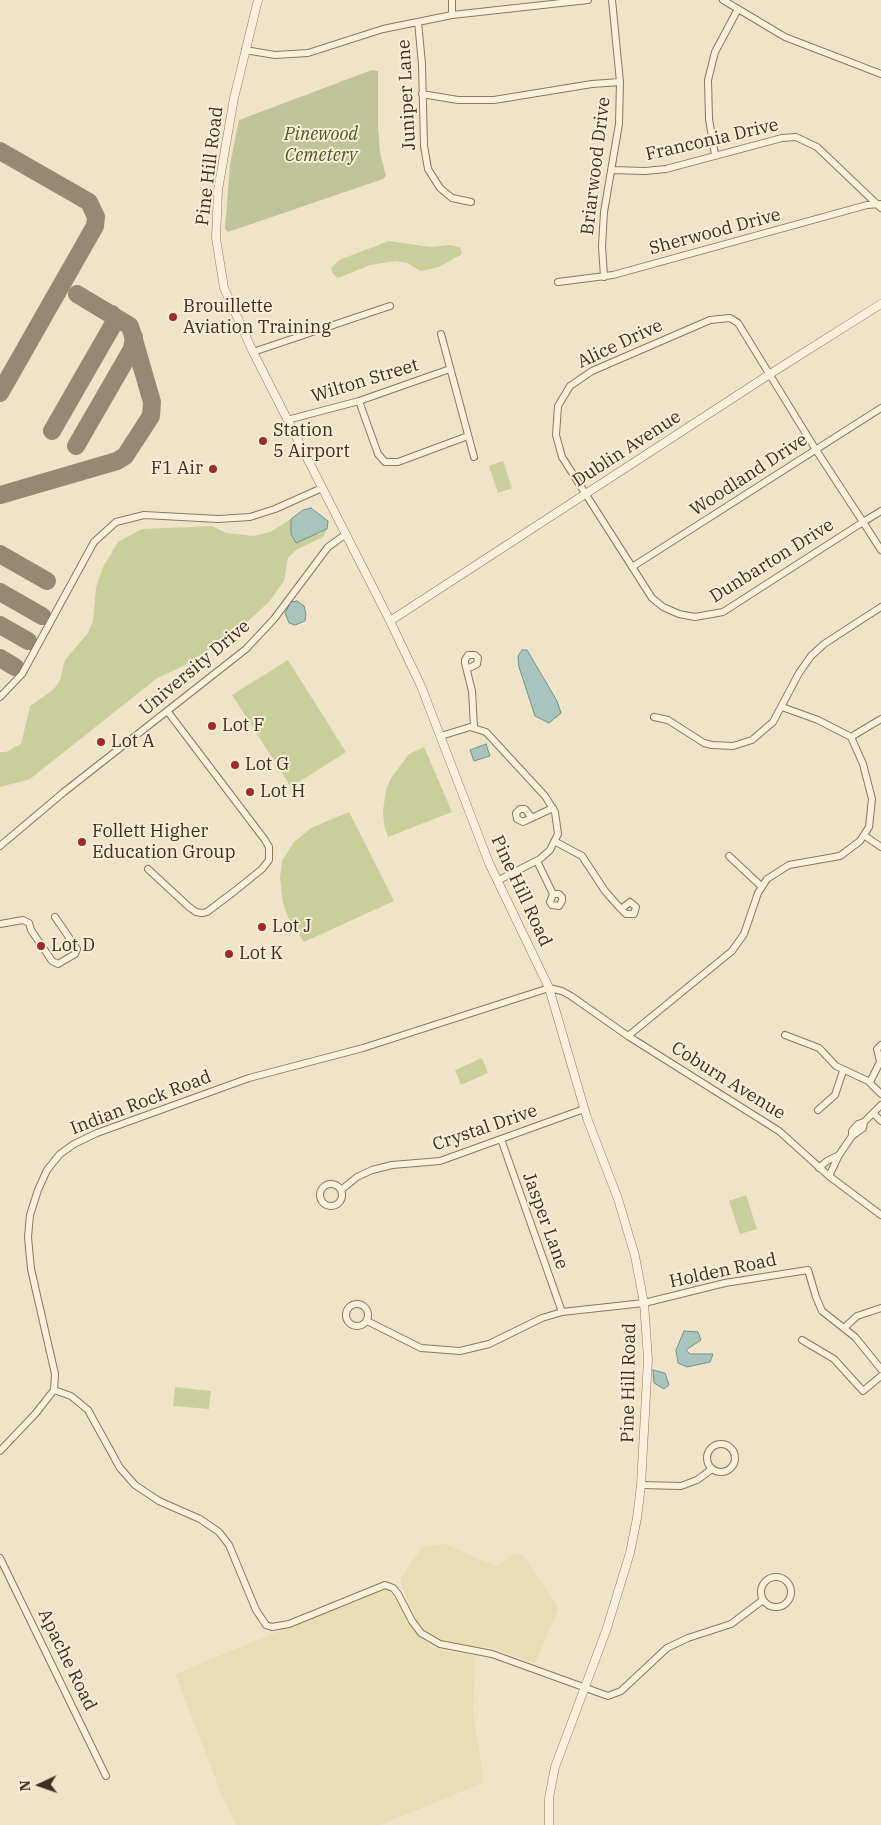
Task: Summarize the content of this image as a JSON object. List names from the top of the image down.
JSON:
{
  "streets": {
    "street": [
      "Juniper Lane",
      "Franconia Drive",
      "Pine Hill Road",
      "Briarwood Drive",
      "Sherwood Drive",
      "Alice Drive",
      "Wilton Street",
      "Dublin Avenue",
      "Woodland Drive",
      "Dunbarton Drive",
      "University Drive",
      "Coburn Avenue",
      "Indian Rock Road",
      "Crystal Drive",
      "Jasper Lane",
      "Holden Road",
      "Apache Road"
    ]
  },
  "crossings": [
    ["Franconia Drive", "Briarwood Drive"],
    ["Franconia Drive", "Sherwood Drive"],
    ["Pine Hill Road", "Wilton Street"],
    ["Pine Hill Road", "Dublin Avenue"],
    ["Pine Hill Road", "University Drive"],
    ["Pine Hill Road", "Coburn Avenue"],
    ["Pine Hill Road", "Indian Rock Road"],
    ["Pine Hill Road", "Crystal Drive"],
    ["Pine Hill Road", "Holden Road"],
    ["Briarwood Drive", "Sherwood Drive"],
    ["Alice Drive", "Dublin Avenue"],
    ["Alice Drive", "Woodland Drive"],
    ["Alice Drive", "Dunbarton Drive"],
    ["Dublin Avenue", "Dunbarton Drive"],
    ["Woodland Drive", "Dunbarton Drive"],
    ["Coburn Avenue", "Indian Rock Road"],
    ["Crystal Drive", "Jasper Lane"],
    ["Jasper Lane", "Holden Road"]
  ],
  "parks": ["Pinewood Cemetery"],
  "places": [
    "Brouillette Aviation Training",
    "Station 5 Airport",
    "F1 Air",
    "Lot F",
    "Lot A",
    "Lot G",
    "Lot H",
    "Follett Higher Education Group",
    "Lot J",
    "Lot D",
    "Lot K"
  ],
  "north": "left"
}
